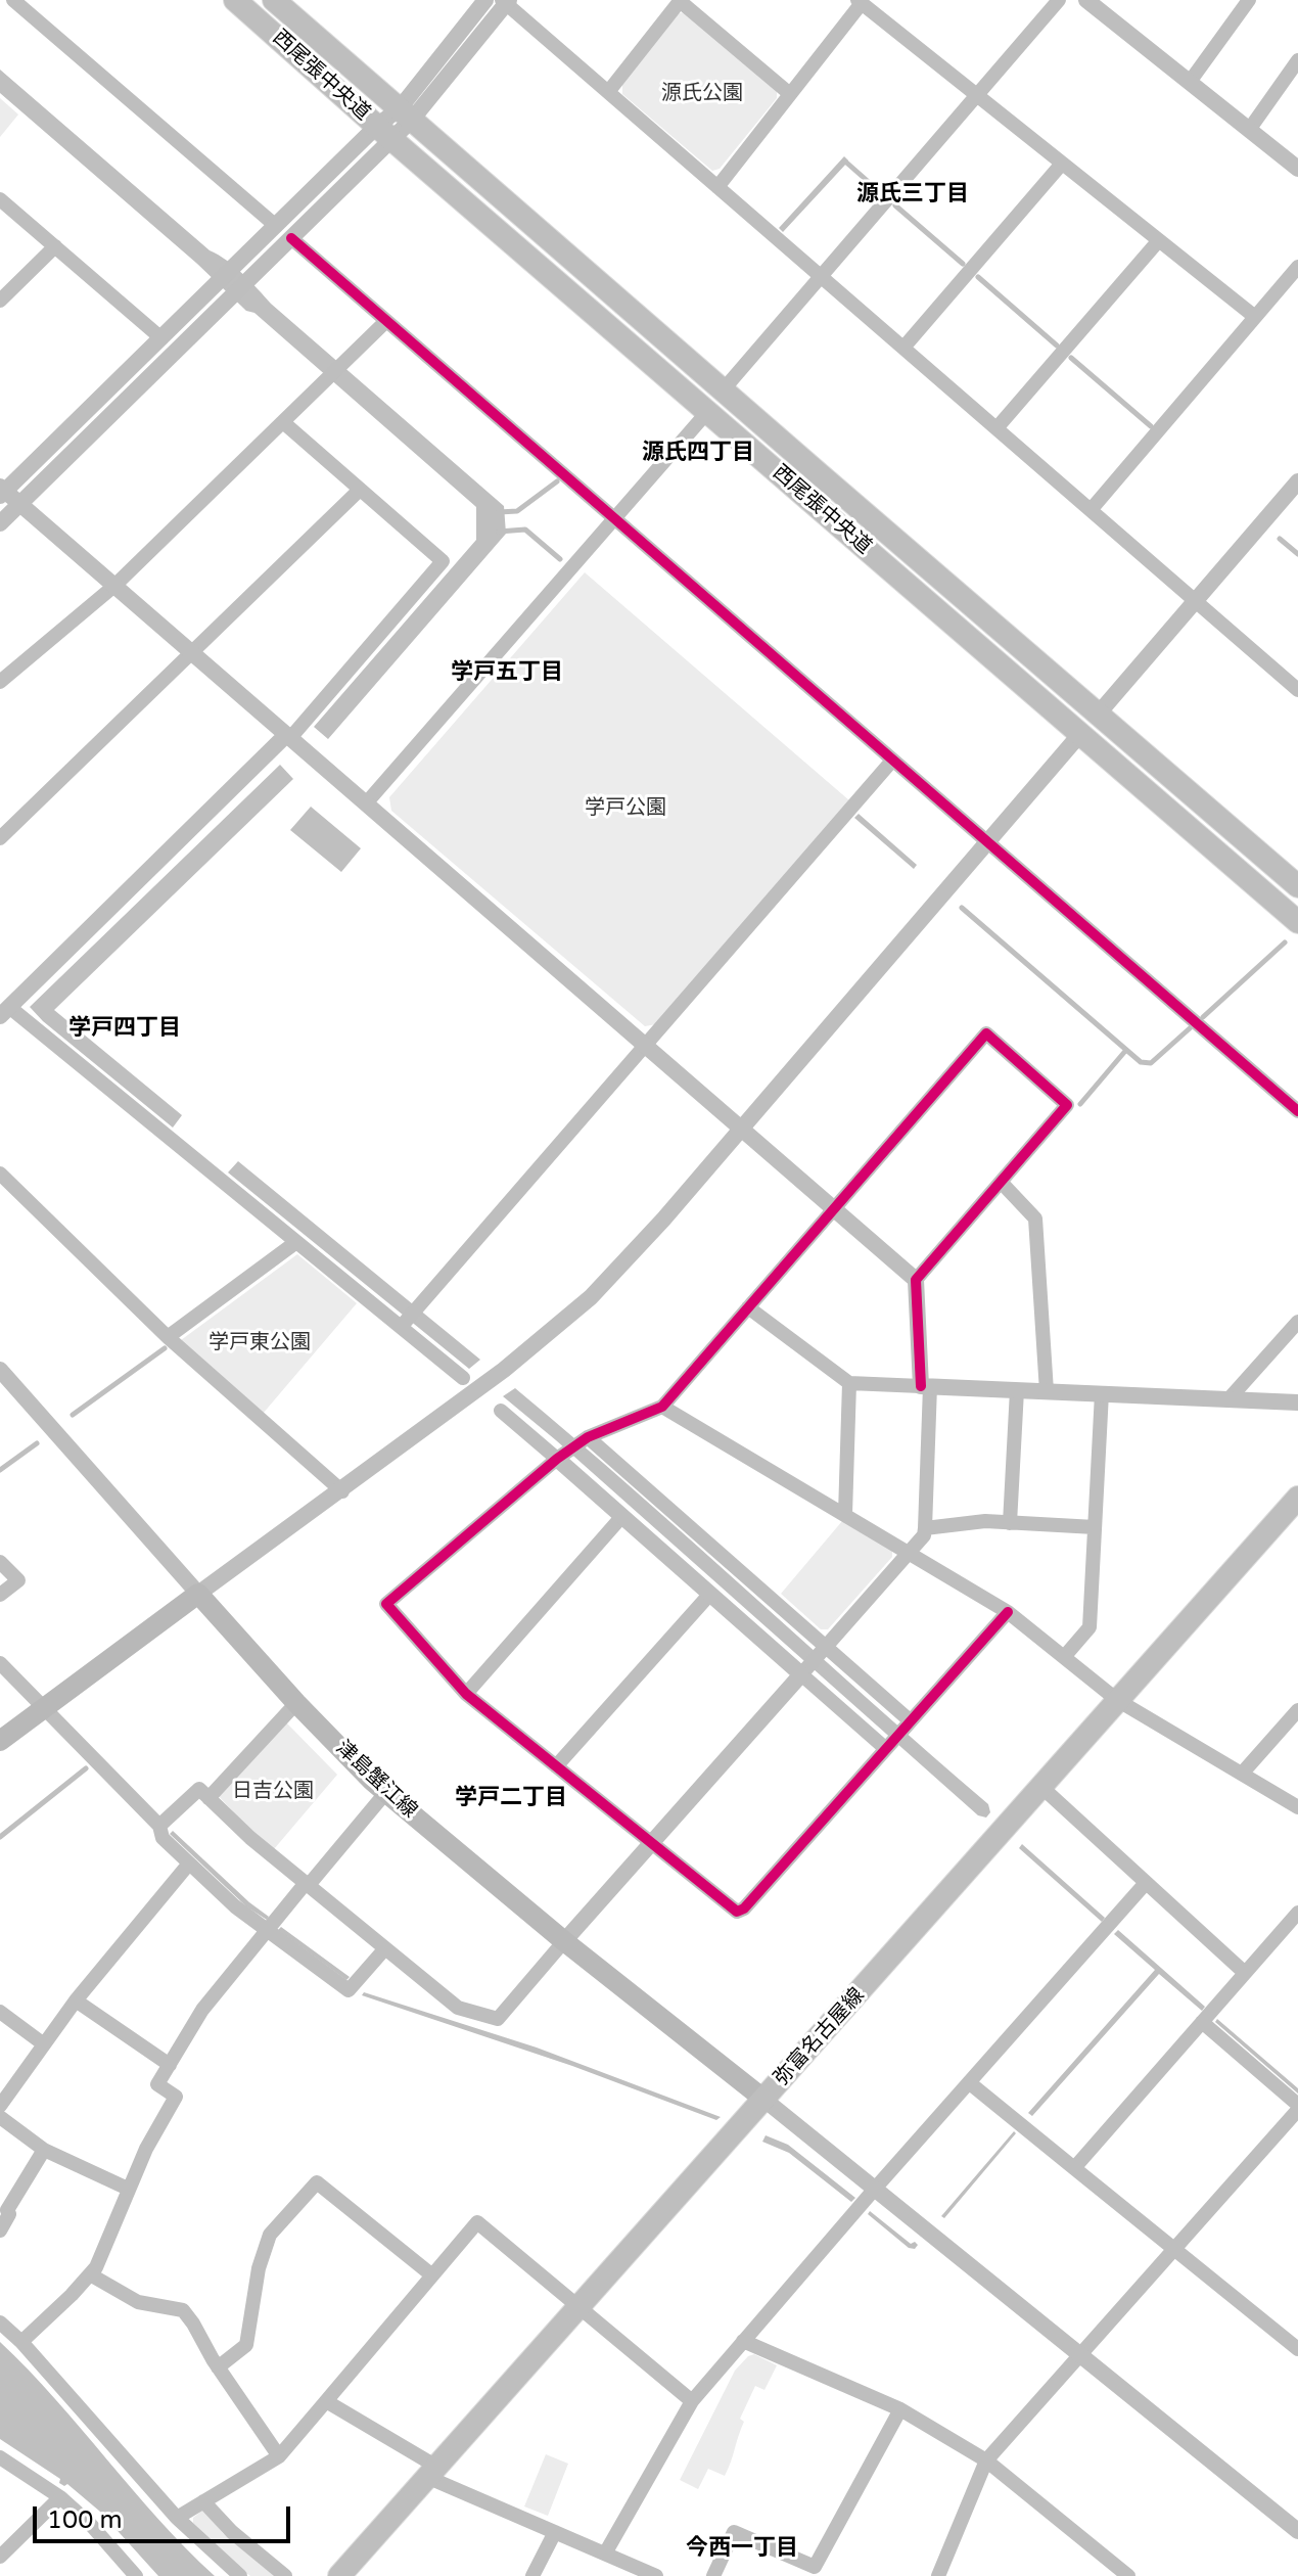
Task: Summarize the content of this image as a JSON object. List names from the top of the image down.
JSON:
{
  "streets": {
    "main road": ["西尾張中央道", "津島蟹江線", "弥富名古屋線"]
  },
  "crossings": [
    ["津島蟹江線", "弥富名古屋線"]
  ],
  "districts": [
    "源氏三丁目",
    "源氏四丁目",
    "学戸五丁目",
    "学戸四丁目",
    "学戸二丁目",
    "今西一丁目"
  ],
  "parks": [
    "源氏公園",
    "学戸公園",
    "学戸東公園",
    "日吉公園"
  ],
  "scale_bar": "100 m"
}
